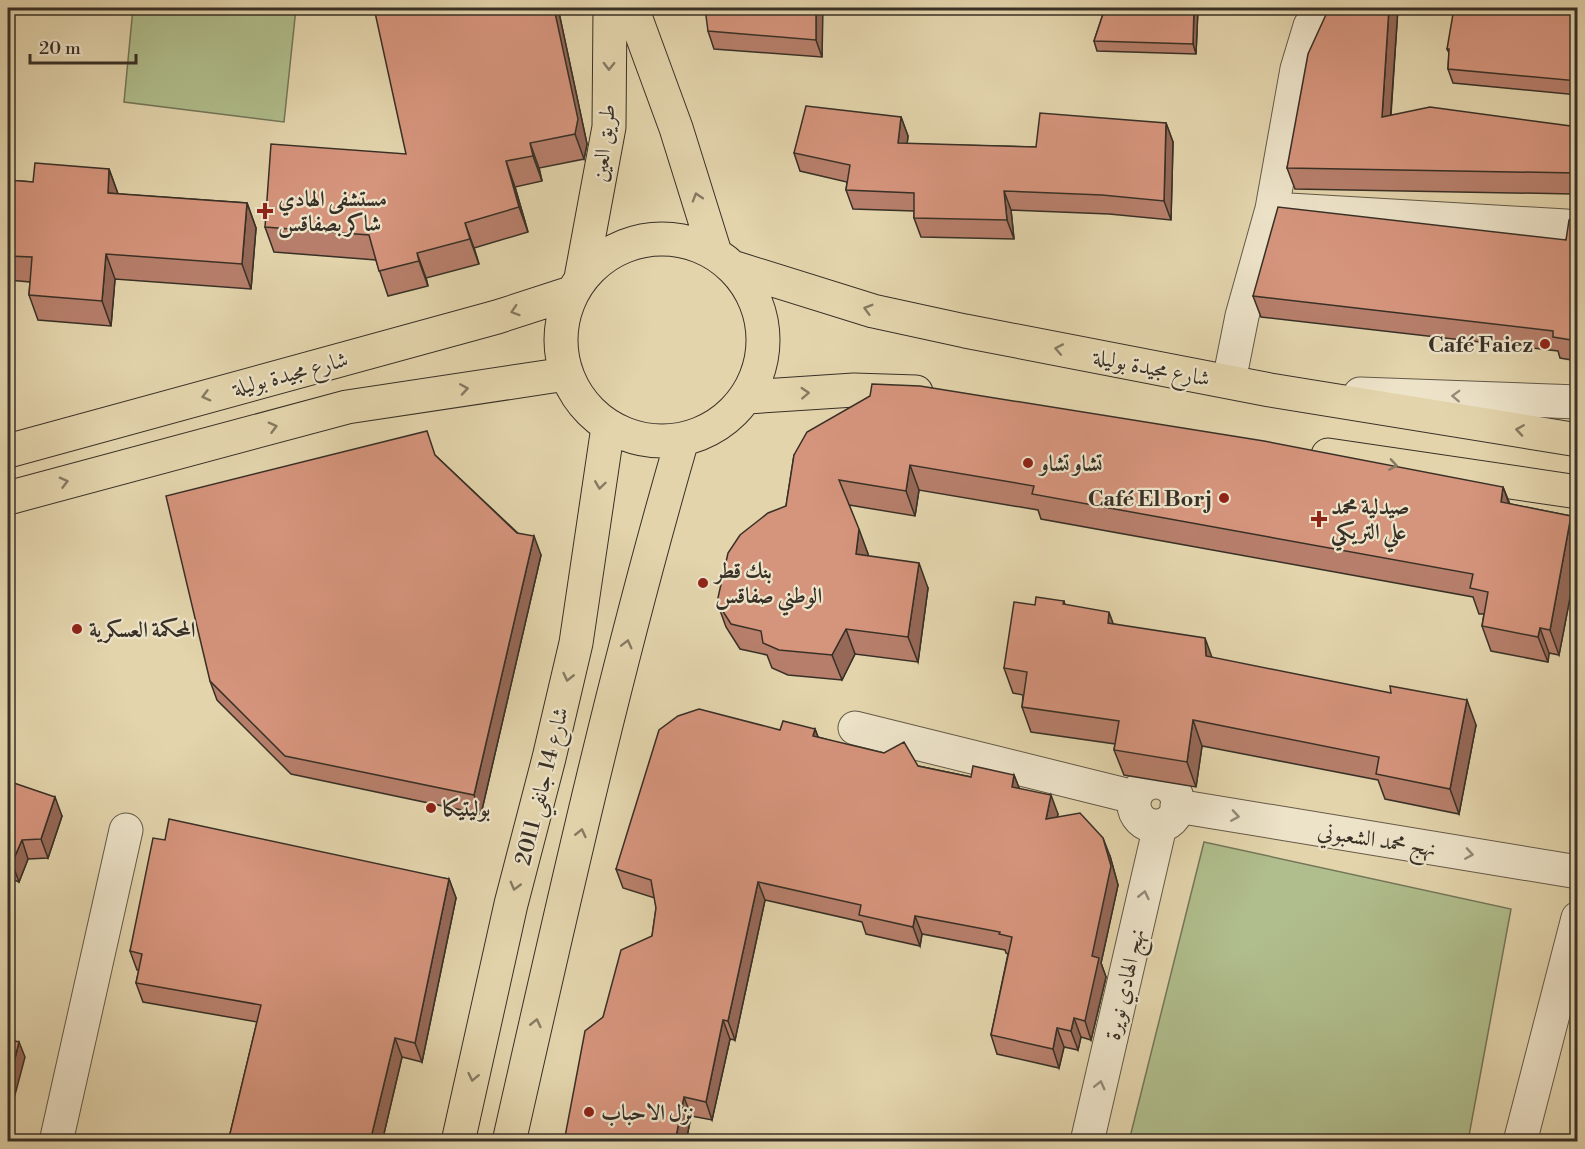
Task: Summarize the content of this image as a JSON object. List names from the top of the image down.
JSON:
{
  "streets": {
    "main road": ["طريق العين", "شارع مجيدة بوليلة", "شارع 14 جانفي 2011"],
    "street": ["نهج محمد الشعبوني", "نهج الهادي نويرة"]
  },
  "crossings": [
    ["طريق العين", "شارع مجيدة بوليلة"],
    ["طريق العين", "شارع 14 جانفي 2011"],
    ["شارع مجيدة بوليلة", "شارع 14 جانفي 2011"],
    ["نهج محمد الشعبوني", "نهج الهادي نويرة"]
  ],
  "one_way": ["طريق العين", "نهج محمد الشعبوني", "نهج الهادي نويرة"],
  "places": {
    "health": ["مستشفى الهادي شاكر بصفاقس", "صيدلية محمد علي التريكي"],
    "other": [
      "Café Faiez",
      "تشاو تشاو",
      "Café El Borj",
      "بنك قطر الوطني صفاقس",
      "المحكمة العسكرية",
      "بوليتيكا",
      "نزل الاحباب"
    ]
  },
  "scale_bar": "20 m"
}
